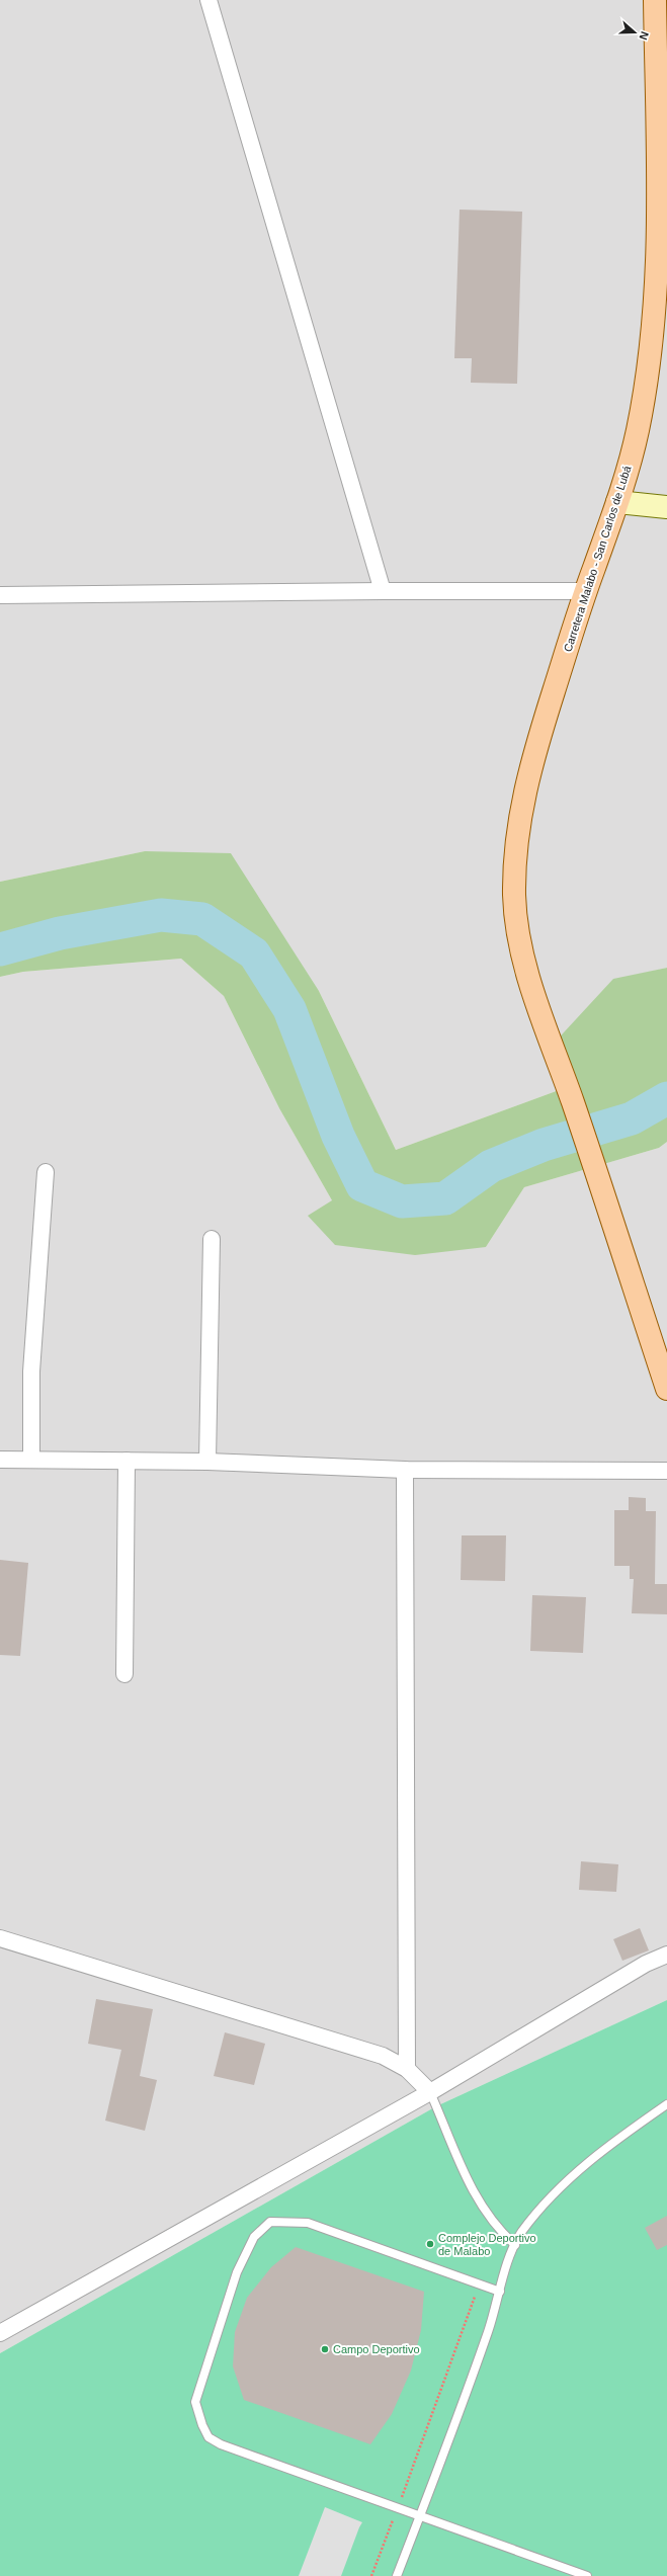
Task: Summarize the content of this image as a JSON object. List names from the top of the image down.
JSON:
{
  "streets": {
    "main road": ["Carretera Malabo - San Carlos de Lubá"]
  },
  "places": ["Complejo Deportivo de Malabo", "Campo Deportivo"],
  "north": "right"
}
